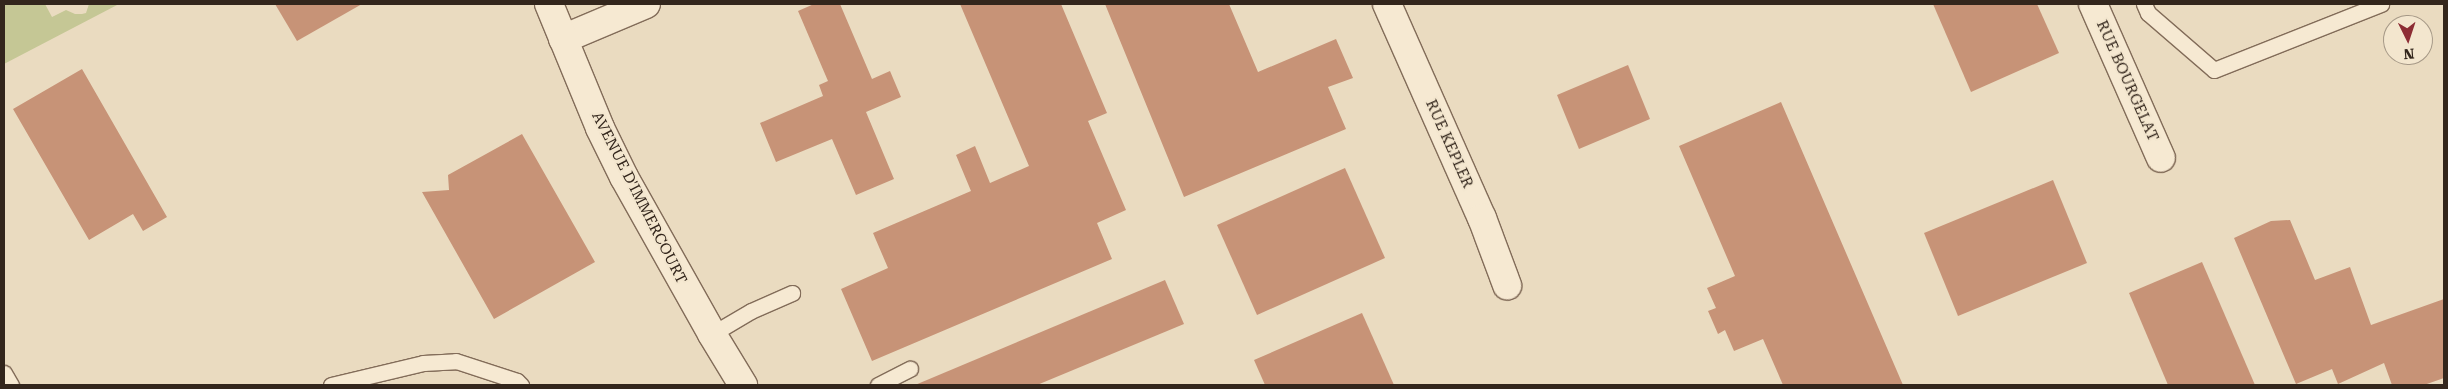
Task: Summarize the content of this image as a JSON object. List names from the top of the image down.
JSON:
{
  "streets": {
    "street": ["RUE BOURGELAT", "RUE KEPLER", "AVENUE D'IMMERCOURT"]
  },
  "north": "bottom"
}
